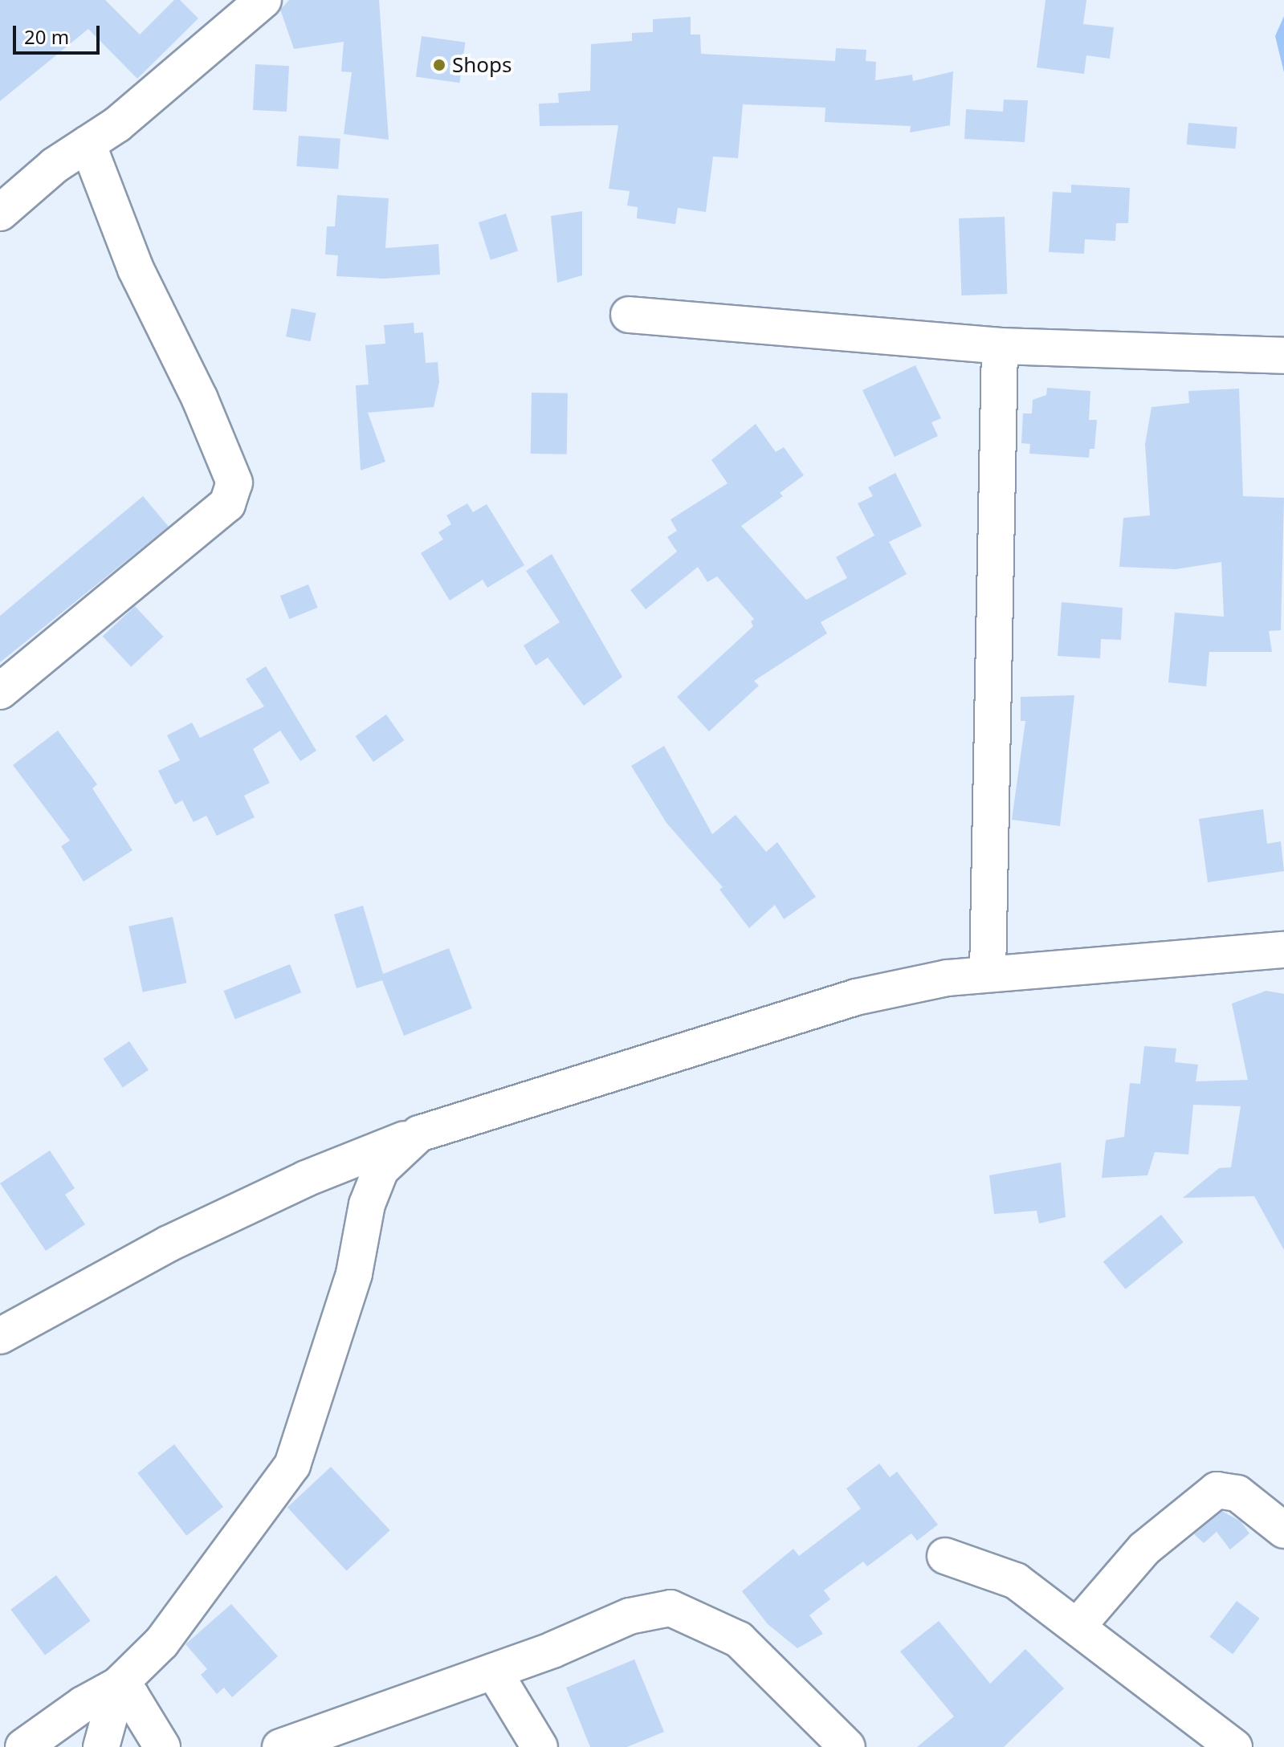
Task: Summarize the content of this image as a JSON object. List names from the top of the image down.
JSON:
{
  "places": ["Shops"],
  "scale_bar": "20 m"
}
